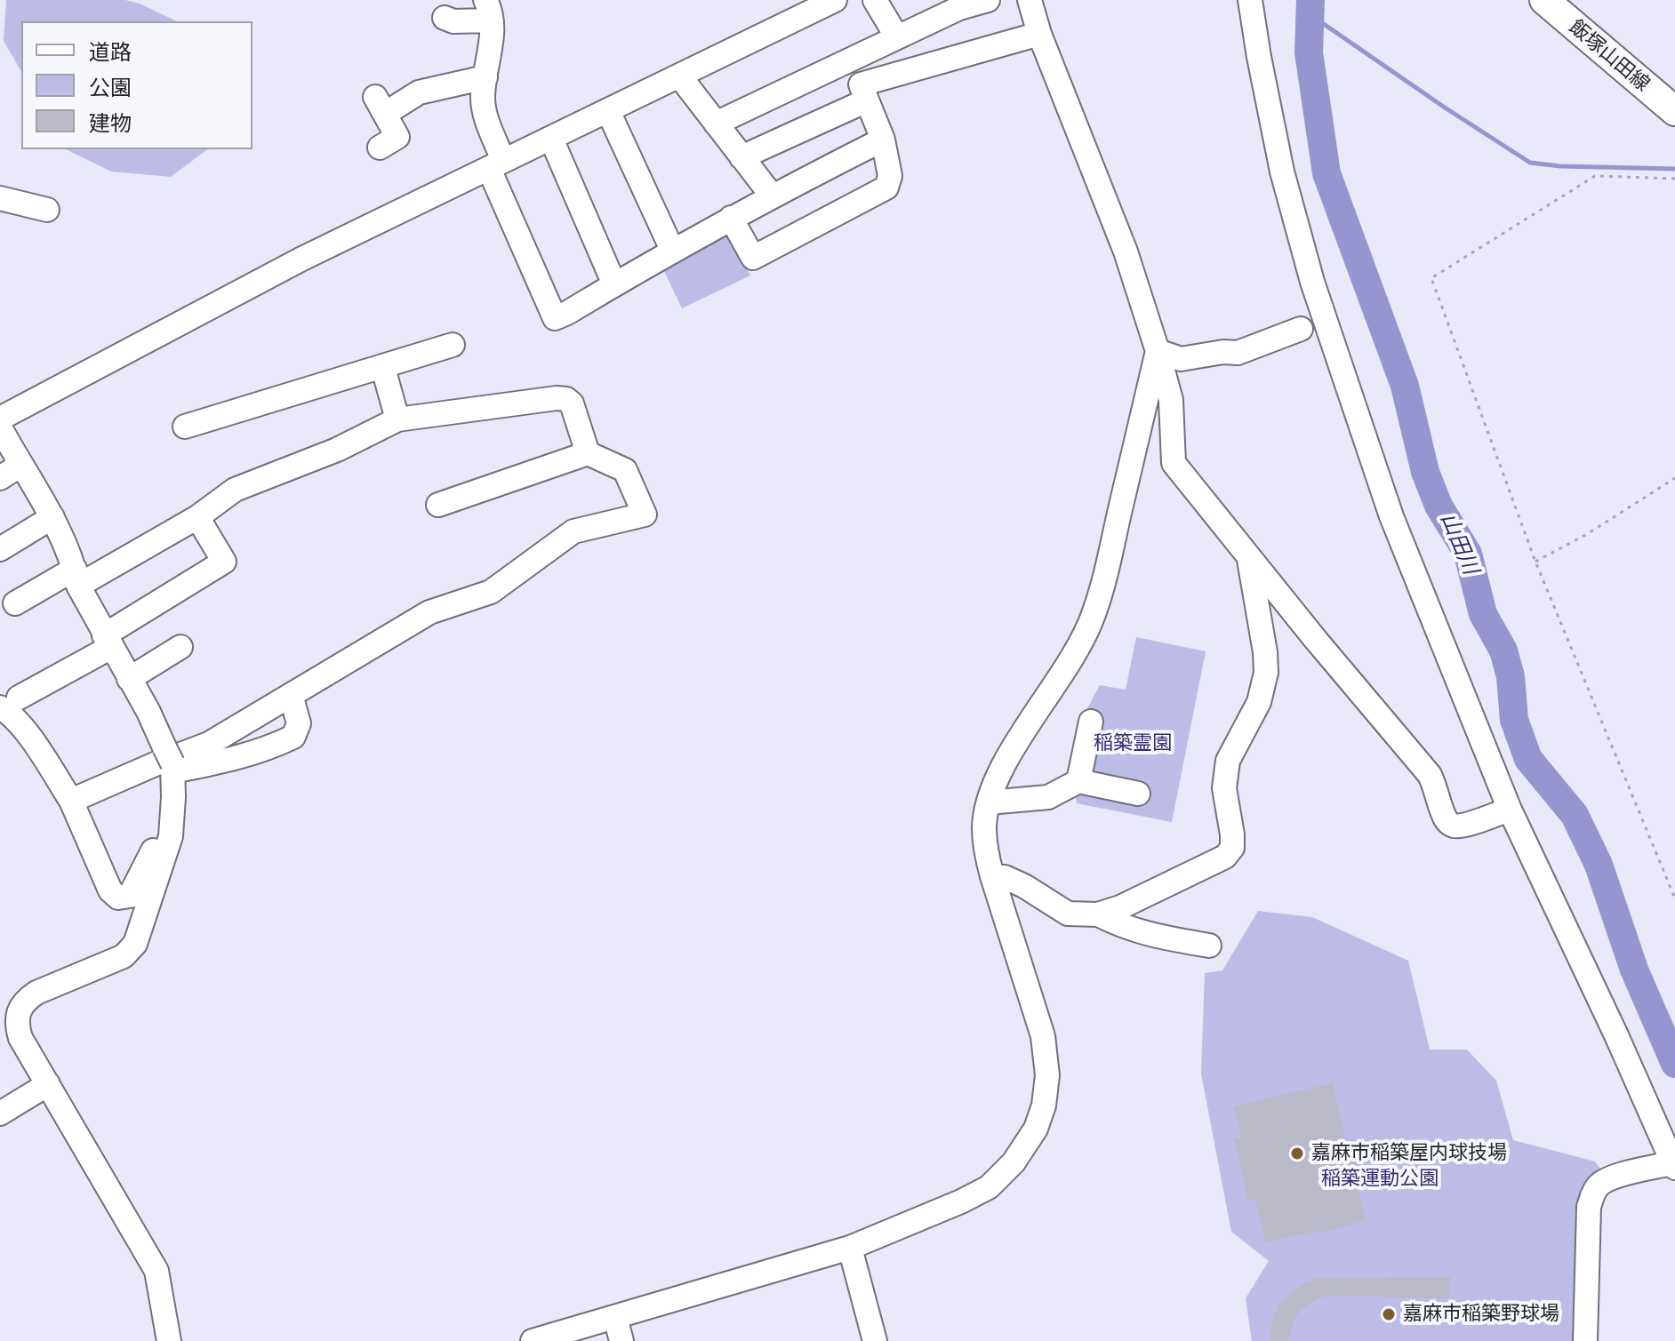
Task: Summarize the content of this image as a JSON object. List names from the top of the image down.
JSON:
{
  "streets": {
    "main road": ["飯塚山田線"]
  },
  "water": ["山田川"],
  "parks": ["稲築霊園", "稲築運動公園"],
  "places": ["嘉麻市稲築屋内球技場", "嘉麻市稲築野球場"],
  "legend": ["道路", "公園", "建物"]
}
